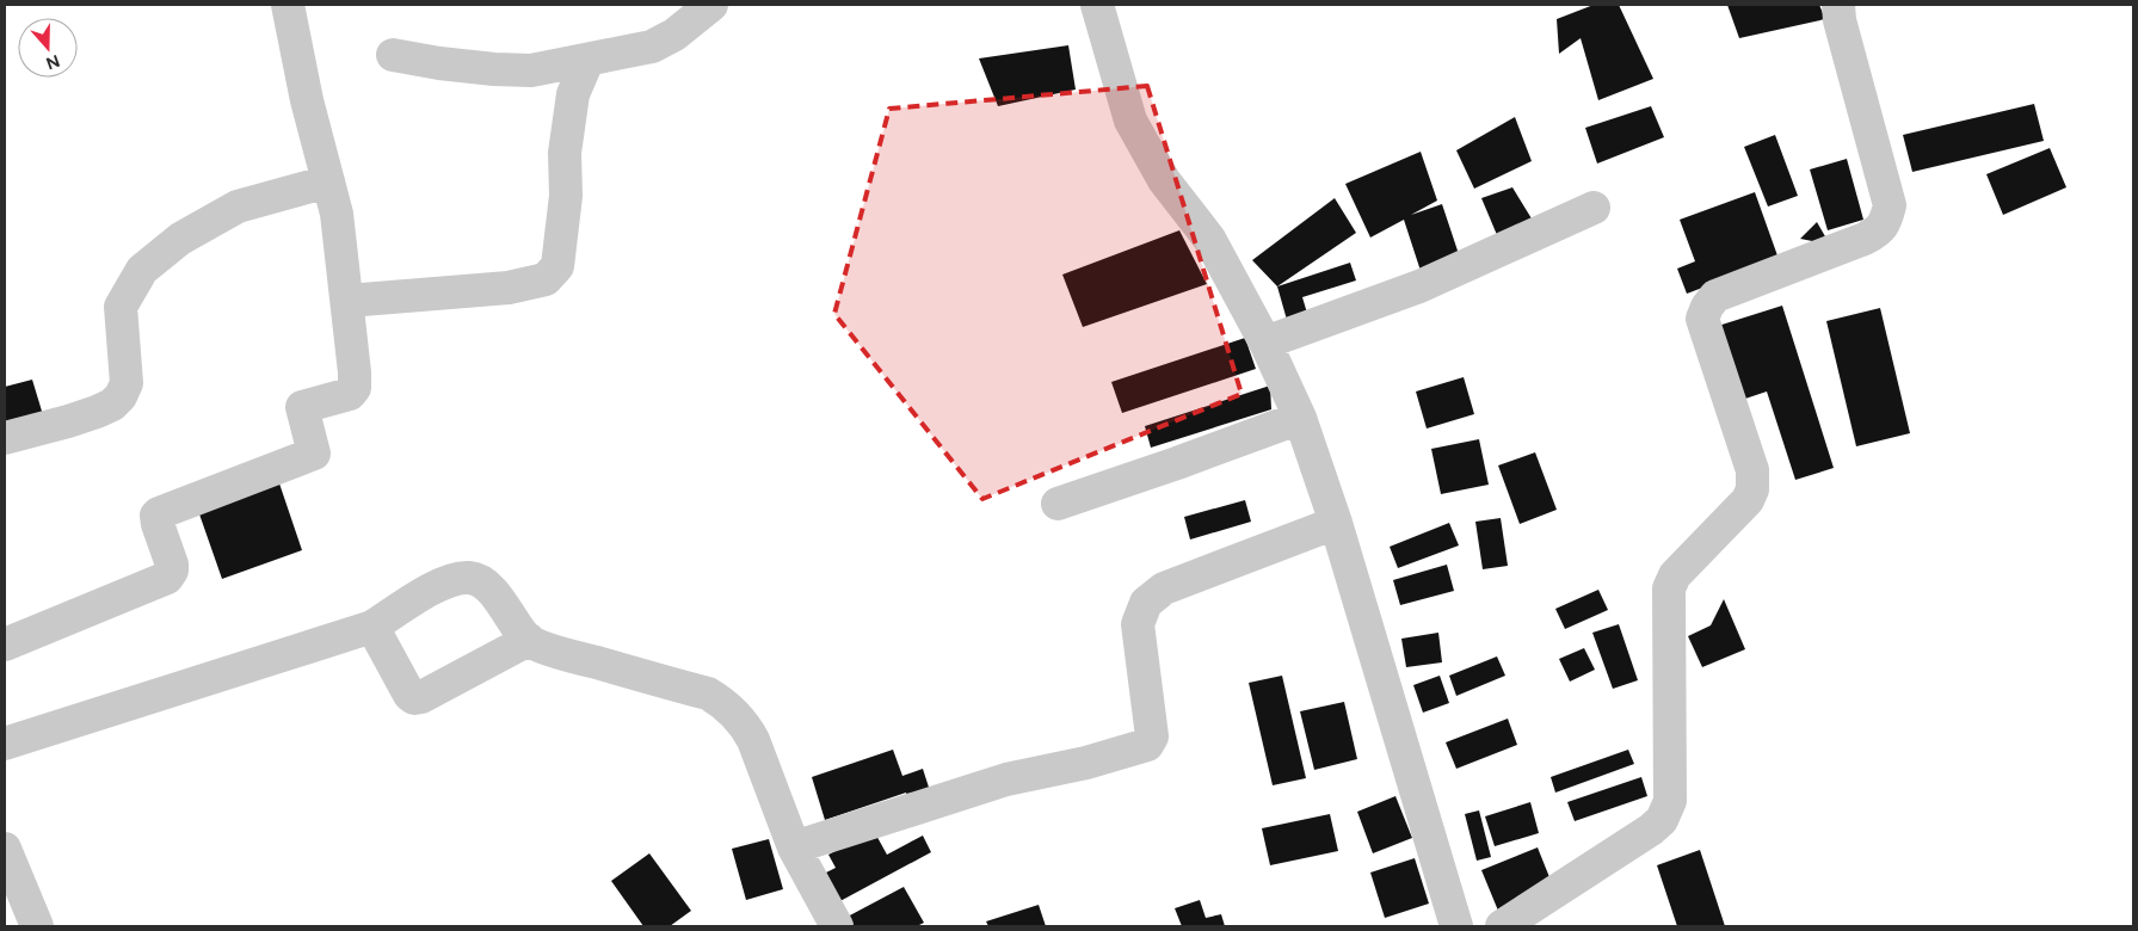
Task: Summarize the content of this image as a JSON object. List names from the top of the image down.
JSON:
{
  "north": "bottom"
}
